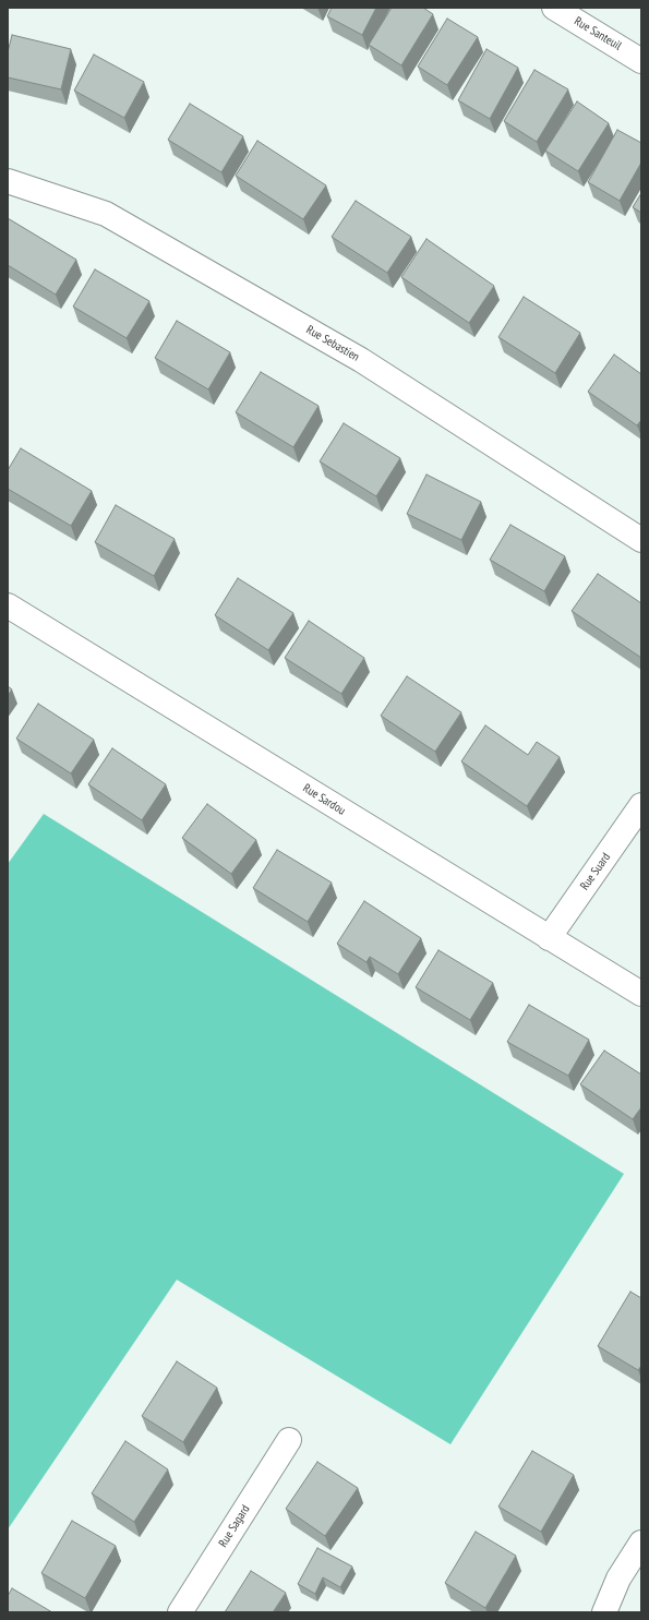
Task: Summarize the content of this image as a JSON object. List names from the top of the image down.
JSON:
{
  "streets": {
    "street": [
      "Rue Santeuil",
      "Rue Sebastien",
      "Rue Sardou",
      "Rue Suard",
      "Rue Sagard"
    ]
  },
  "crossings": [
    ["Rue Sardou", "Rue Suard"]
  ]
}
